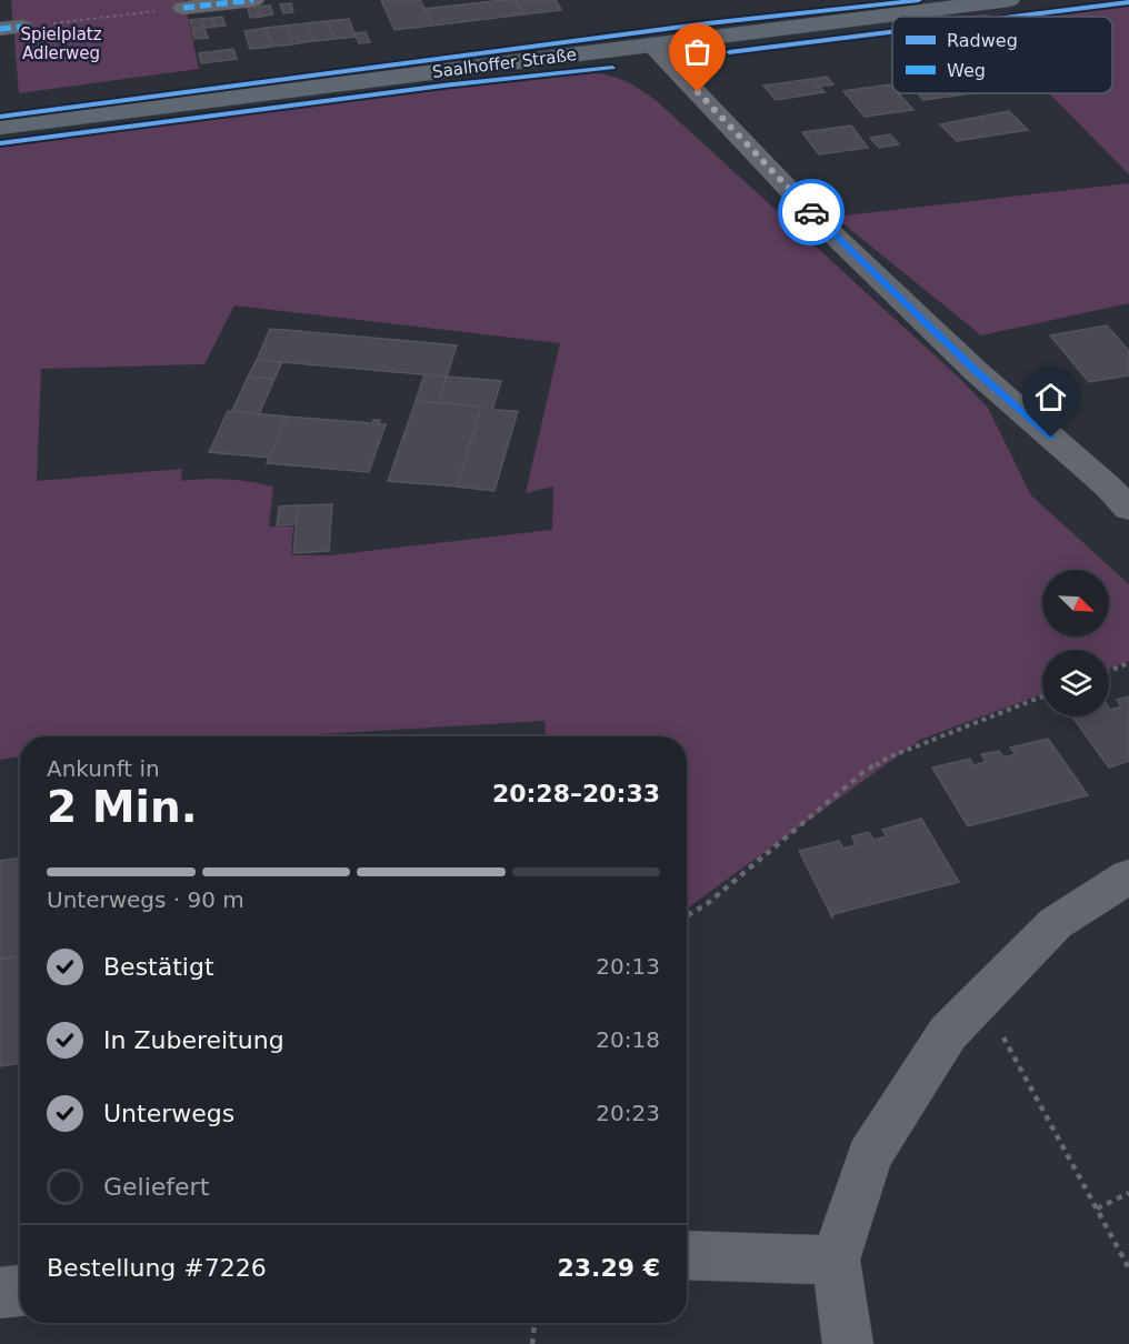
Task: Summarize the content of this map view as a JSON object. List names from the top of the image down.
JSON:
{
  "streets": {
    "main road": ["Saalhoffer Straße"]
  },
  "parks": ["Spielplatz Adlerweg"],
  "legend": ["Radweg", "Weg"],
  "north": "bottom right",
  "page": {
    "heading": ["2 Min.", "Ankunft in", "20:28–20:33"],
    "panel": ["Bestellung #7226", "23.29 €"],
    "bar": "Unterwegs · 90 m",
    "list": [
      ["Bestätigt", "20:13"],
      ["In Zubereitung", "20:18"],
      ["Unterwegs", "20:23"],
      "Geliefert"
    ]
  }
}
